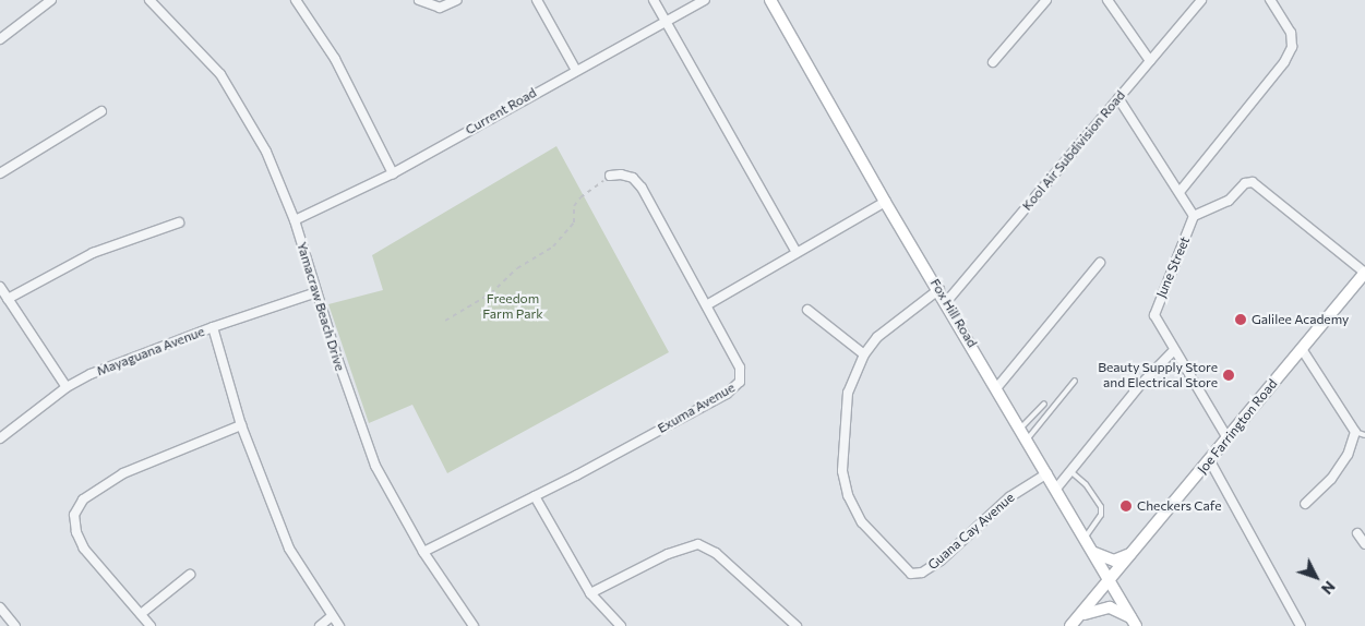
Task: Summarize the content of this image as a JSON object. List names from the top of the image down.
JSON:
{
  "streets": {
    "main road": ["Fox Hill Road", "Joe Farrington Road"],
    "street": [
      "Current Road",
      "Kool Air Subdivision Road",
      "June Street",
      "Yamacraw Beach Drive",
      "Mayaguana Avenue",
      "Exuma Avenue",
      "Guana Cay Avenue"
    ]
  },
  "crossings": [
    ["Current Road", "Yamacraw Beach Drive"],
    ["Kool Air Subdivision Road", "Fox Hill Road"],
    ["June Street", "Joe Farrington Road"],
    ["Yamacraw Beach Drive", "Mayaguana Avenue"],
    ["Yamacraw Beach Drive", "Exuma Avenue"],
    ["Fox Hill Road", "Joe Farrington Road"],
    ["Fox Hill Road", "Guana Cay Avenue"]
  ],
  "parks": ["Freedom Farm Park"],
  "places": ["Galilee Academy", "Beauty Supply Store and Electrical Store", "Checkers Cafe"],
  "north": "bottom right"
}
